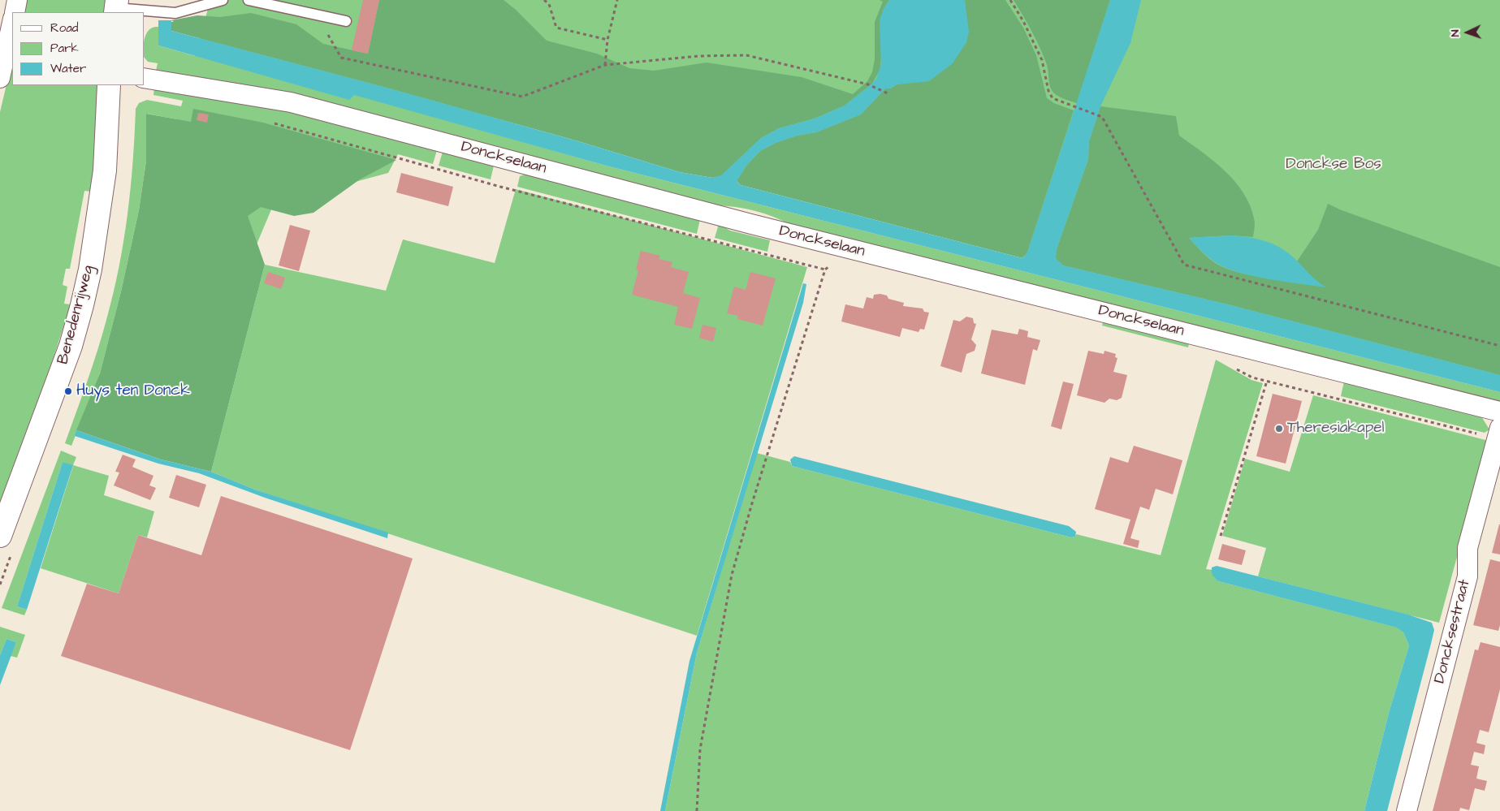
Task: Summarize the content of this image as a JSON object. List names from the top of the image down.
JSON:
{
  "streets": {
    "street": ["Donckselaan", "Benedenrijweg", "Doncksestraat"]
  },
  "parks": ["Donckse Bos"],
  "places": ["Huys ten Donck", "Theresiakapel"],
  "legend": ["Road", "Park", "Water"],
  "north": "left"
}
